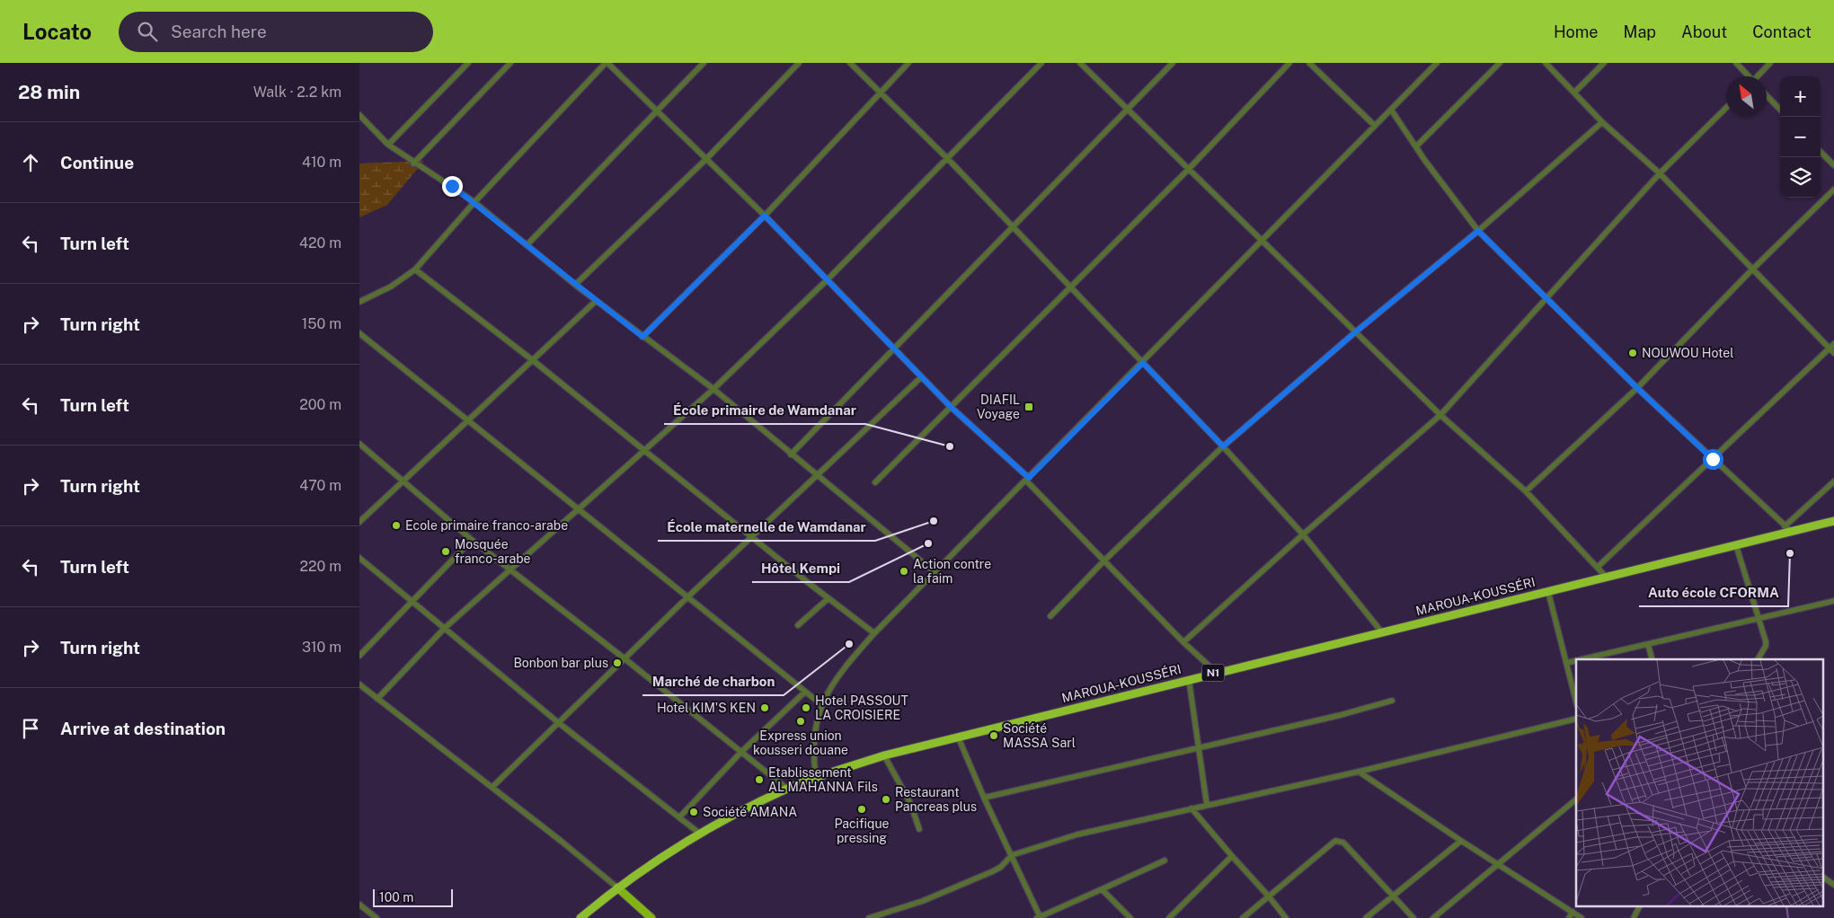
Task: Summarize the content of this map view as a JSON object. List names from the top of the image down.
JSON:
{
  "streets": {
    "highway": ["MAROUA-KOUSSÉRI", "N1"]
  },
  "places": {
    "other": [
      "NOUWOU Hotel",
      "École primaire de Wamdanar",
      "École maternelle de Wamdanar",
      "Ecole primaire franco-arabe",
      "Hôtel Kempi",
      "Mosquée franco-arabe",
      "Auto école CFORMA",
      "Action contre la faim",
      "Marché de charbon",
      "Bonbon bar plus",
      "Hotel KIM'S KEN",
      "Hotel PASSOUT LA CROISIERE",
      "Express union kousseri douane",
      "Société MASSA Sarl",
      "Etablissement AL MAHANNA Fils",
      "Restaurant Pancreas plus",
      "Pacifique pressing",
      "Société AMANA"
    ],
    "transit": ["DIAFIL Voyage"]
  },
  "scale_bar": "100 m",
  "north": "top left",
  "page": {
    "header": "Locato",
    "search": "Search here",
    "nav": [
      "Home",
      "Map",
      "About",
      "Contact"
    ],
    "heading": ["28 min", "Walk · 2.2 km"],
    "map_buttons": ["+", "−"],
    "list": [
      ["Continue", "410 m"],
      ["Turn left", "420 m"],
      ["Turn right", "150 m"],
      ["Turn left", "200 m"],
      ["Turn right", "470 m"],
      ["Turn left", "220 m"],
      ["Turn right", "310 m"],
      "Arrive at destination"
    ],
    "scale": "100 m"
  }
}
